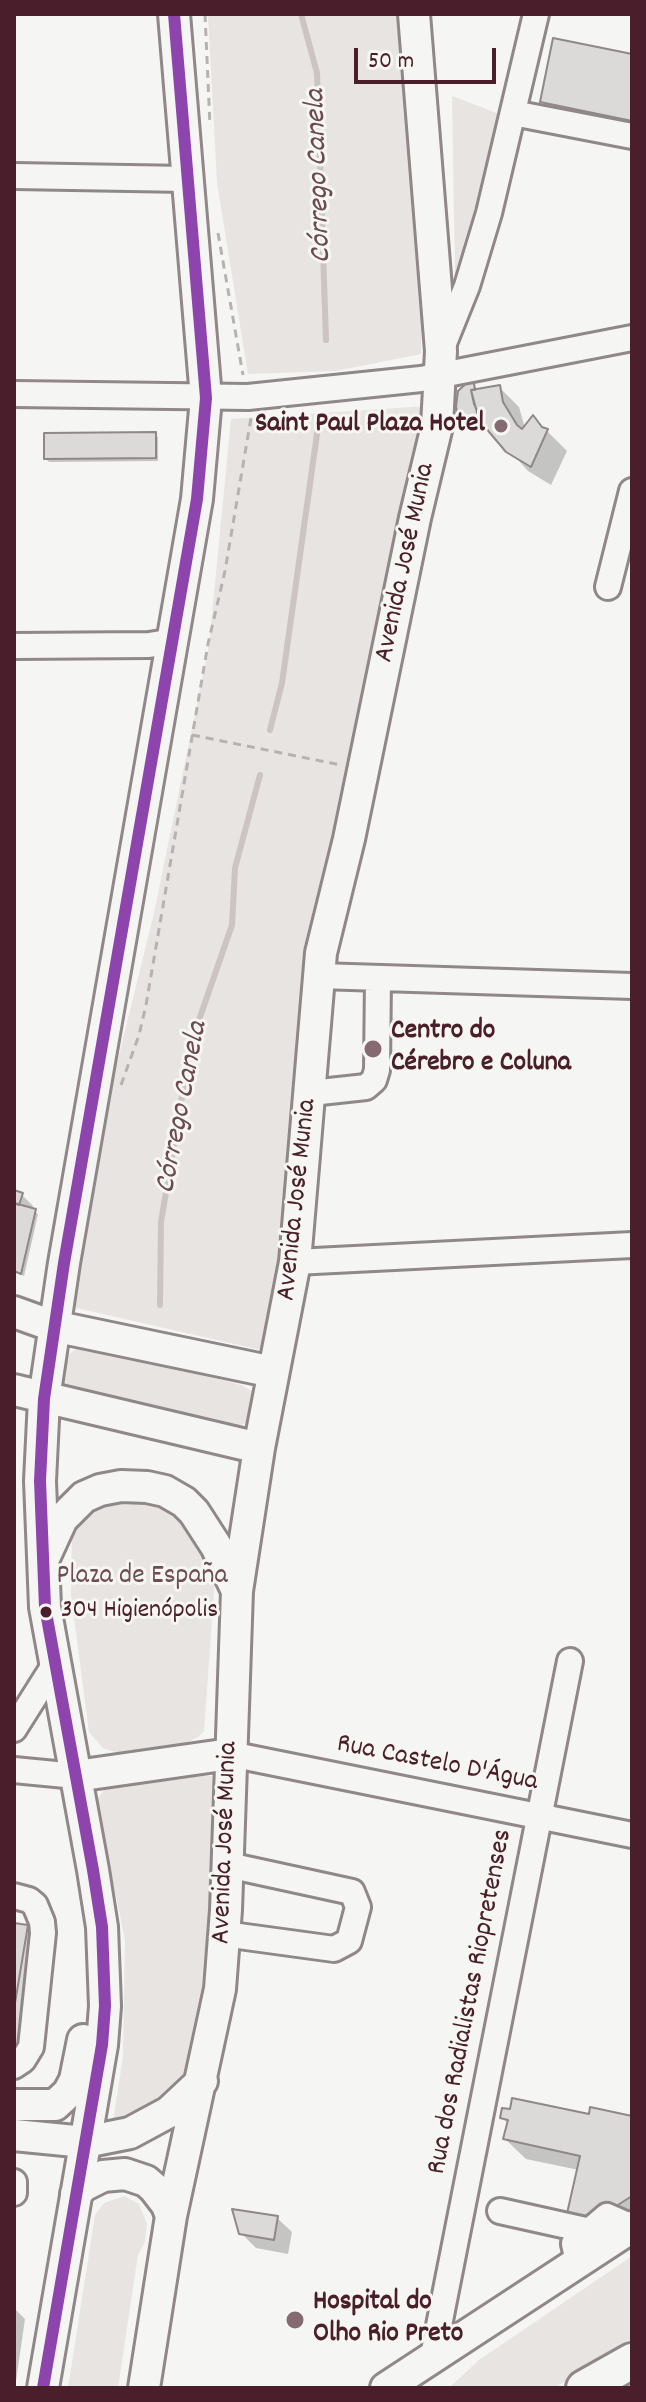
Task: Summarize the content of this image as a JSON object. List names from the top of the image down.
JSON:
{
  "streets": {
    "main road": ["Avenida José Munia"],
    "street": ["Rua Castelo D'Água", "Rua dos Radialistas Riopretenses"]
  },
  "crossings": [
    ["Avenida José Munia", "Rua Castelo D'Água"],
    ["Rua Castelo D'Água", "Rua dos Radialistas Riopretenses"]
  ],
  "water": ["Córrego Canela"],
  "parks": ["Plaza de España"],
  "places": [
    "Saint Paul Plaza Hotel",
    "Centro do Cérebro e Coluna",
    "304 Higienópolis",
    "Hospital do Olho Rio Preto"
  ],
  "scale_bar": "50 m"
}
